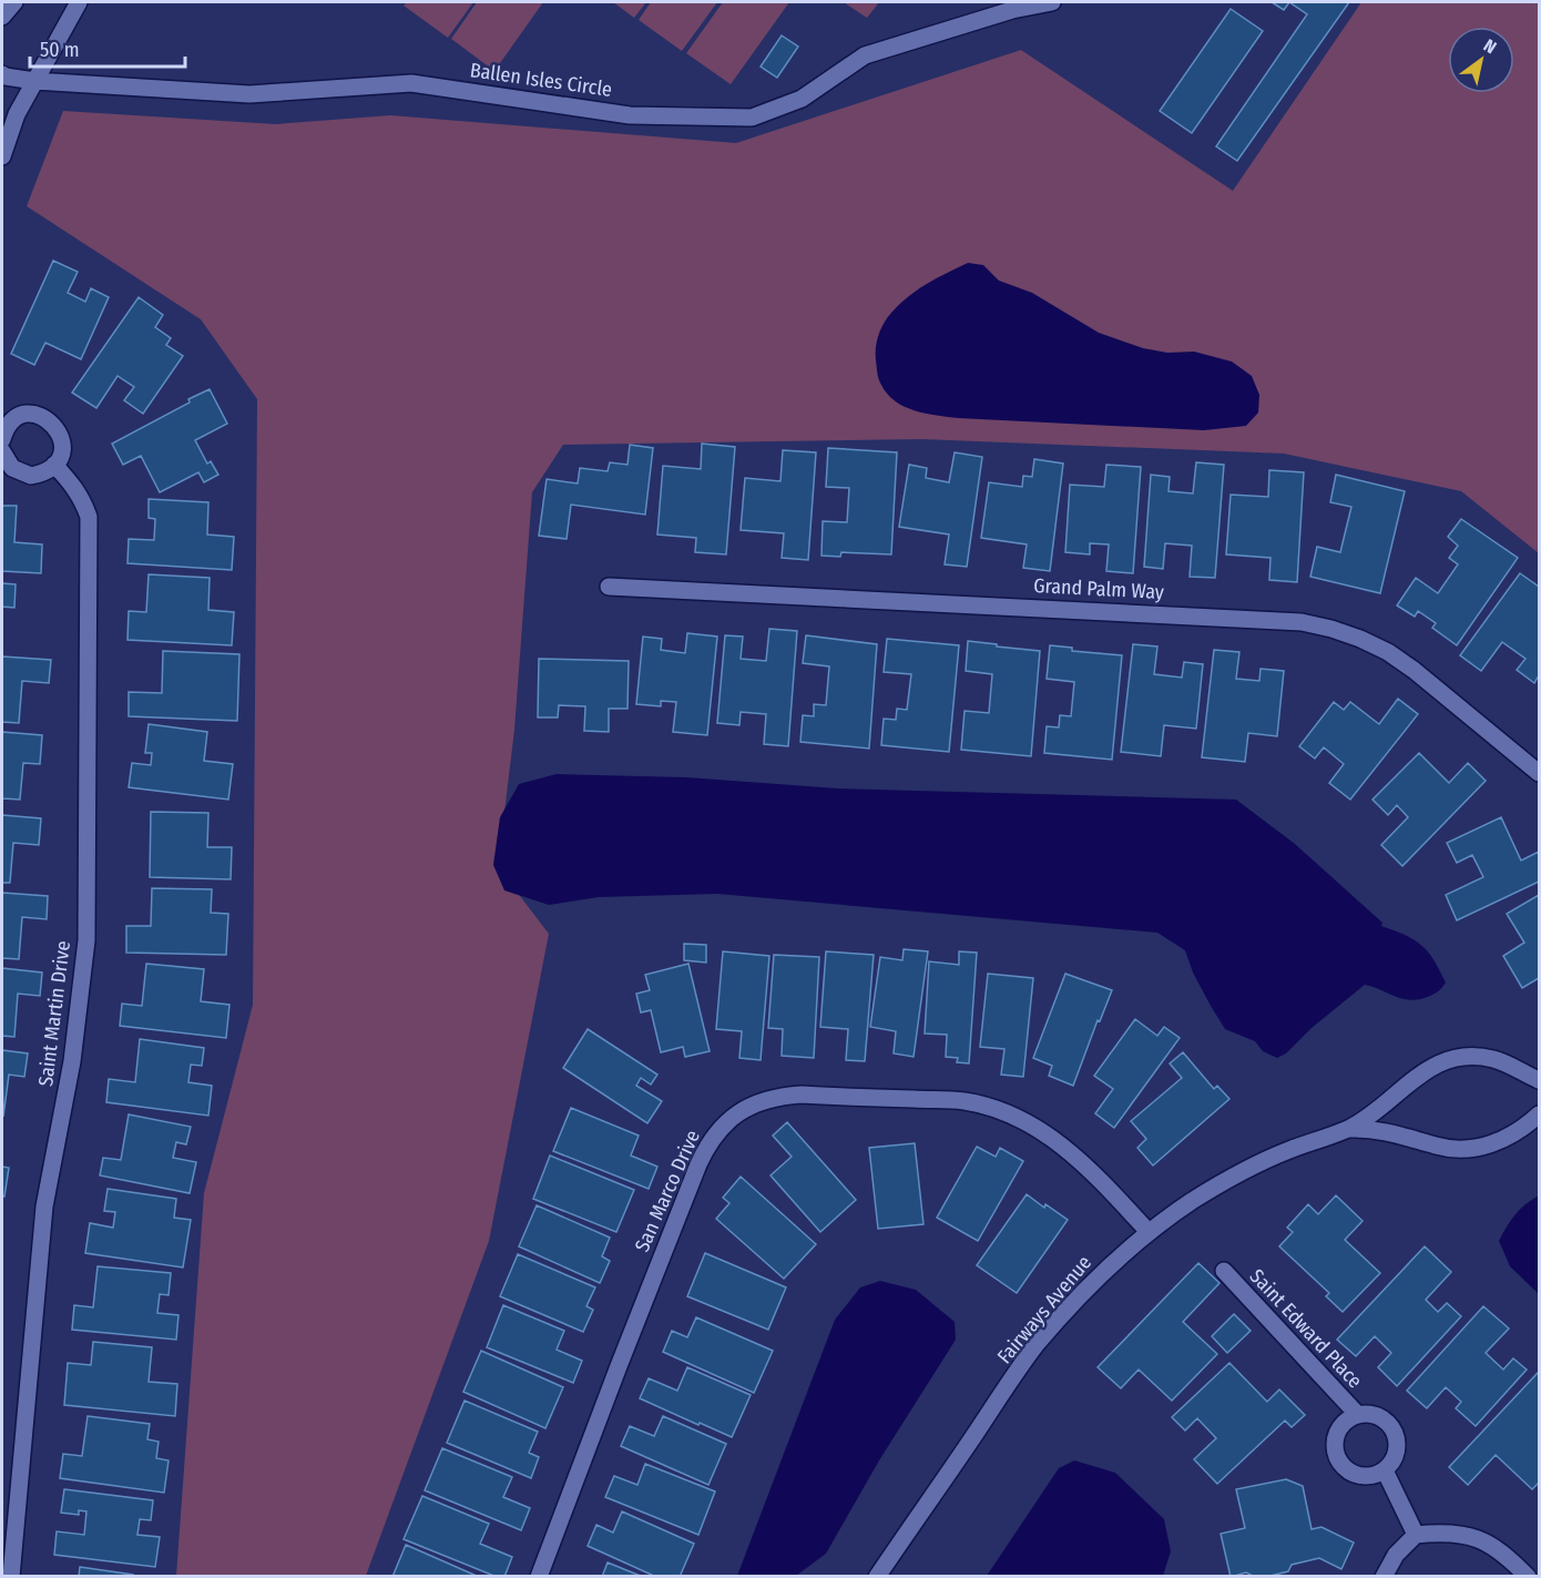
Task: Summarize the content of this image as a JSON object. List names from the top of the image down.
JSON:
{
  "streets": {
    "street": [
      "Ballen Isles Circle",
      "Grand Palm Way",
      "Saint Martin Drive",
      "San Marco Drive",
      "Fairways Avenue",
      "Saint Edward Place"
    ]
  },
  "crossings": [
    ["San Marco Drive", "Fairways Avenue"]
  ],
  "scale_bar": "50 m",
  "north": "top right"
}
